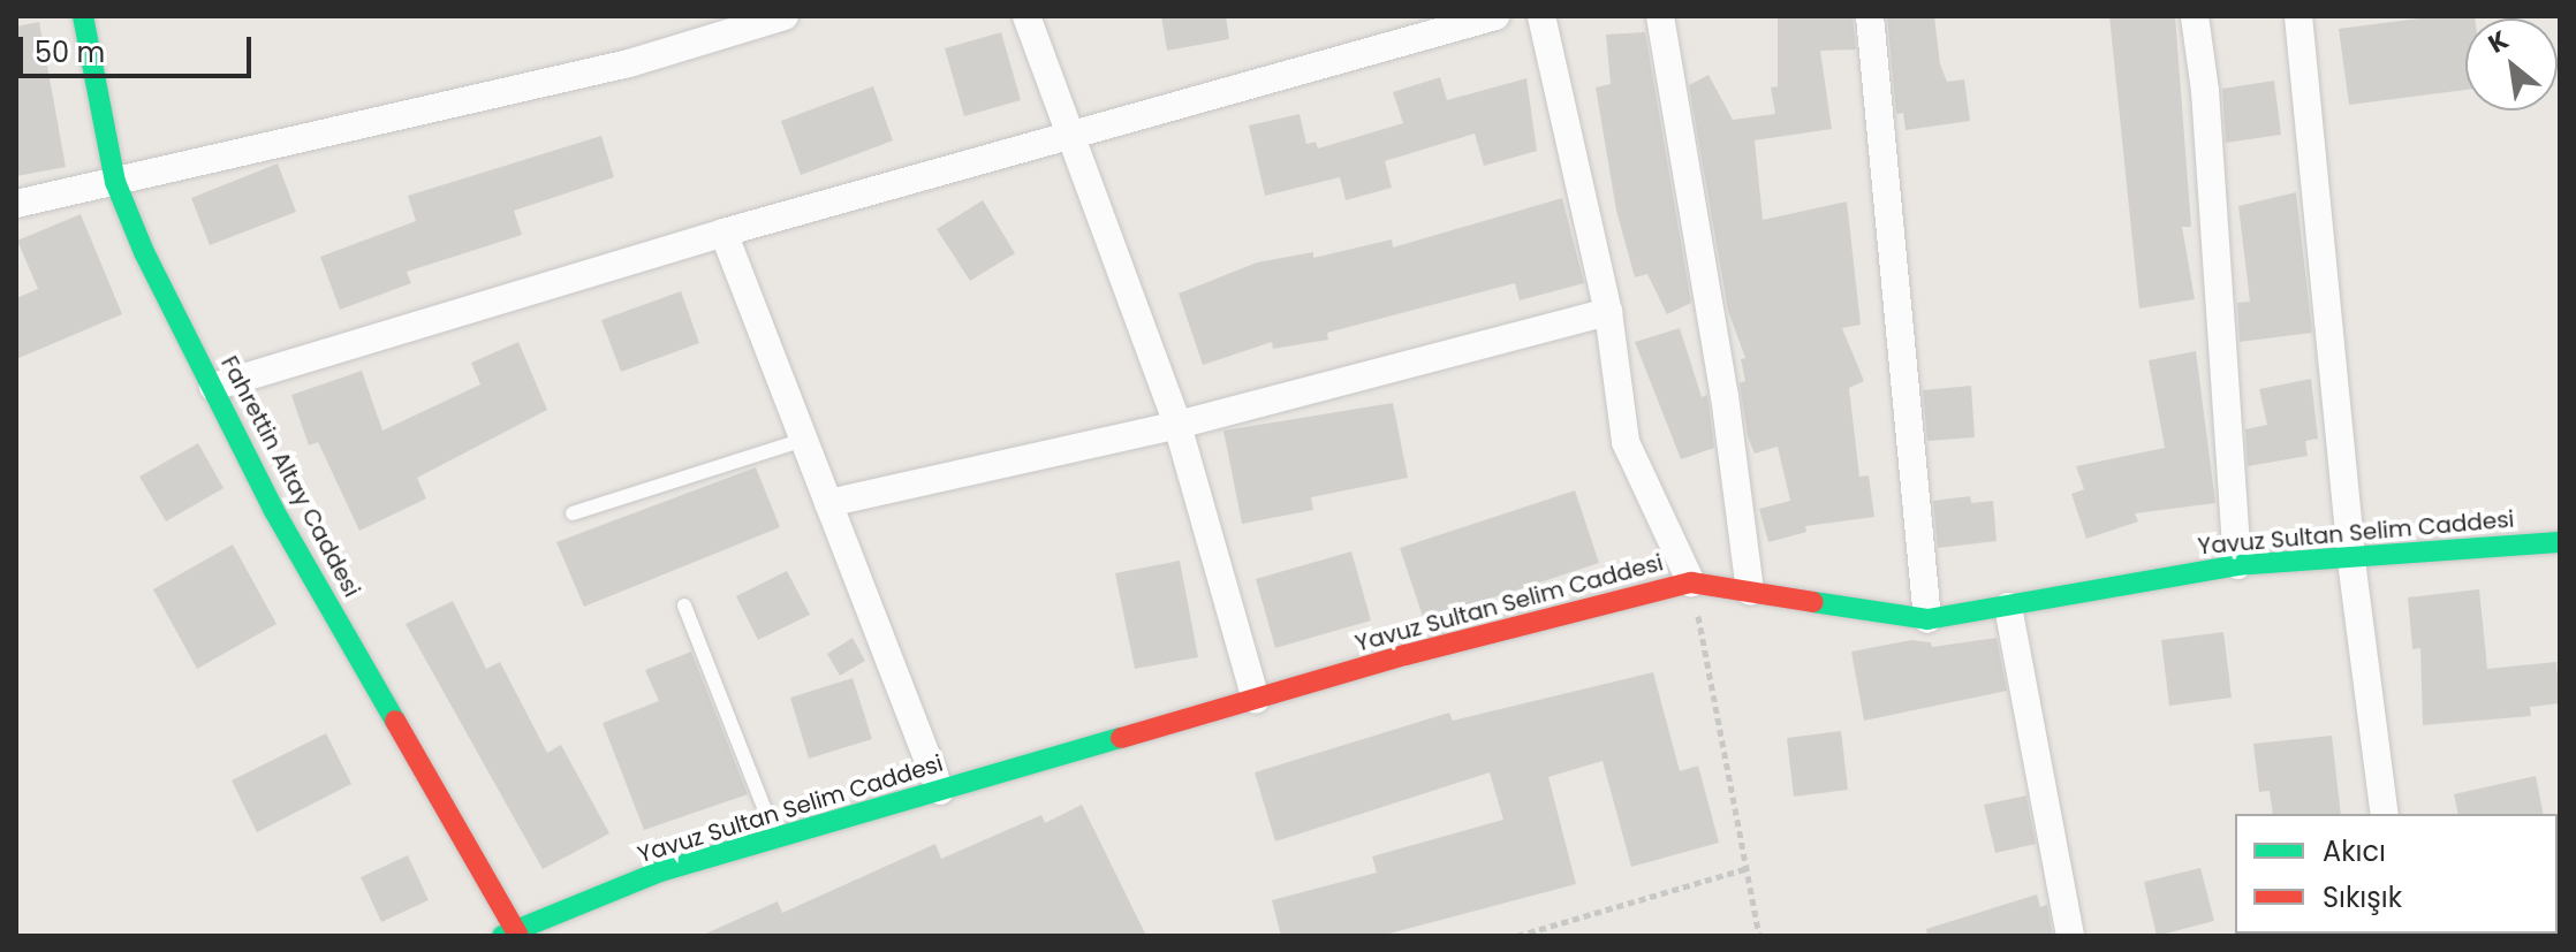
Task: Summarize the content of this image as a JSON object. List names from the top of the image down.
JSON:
{
  "streets": {
    "street": ["Fahrettin Altay Caddesi", "Yavuz Sultan Selim Caddesi"]
  },
  "crossings": [
    ["Fahrettin Altay Caddesi", "Yavuz Sultan Selim Caddesi"]
  ],
  "legend": ["Akıcı", "Sıkışık"],
  "scale_bar": "50 m",
  "north": "top left"
}
